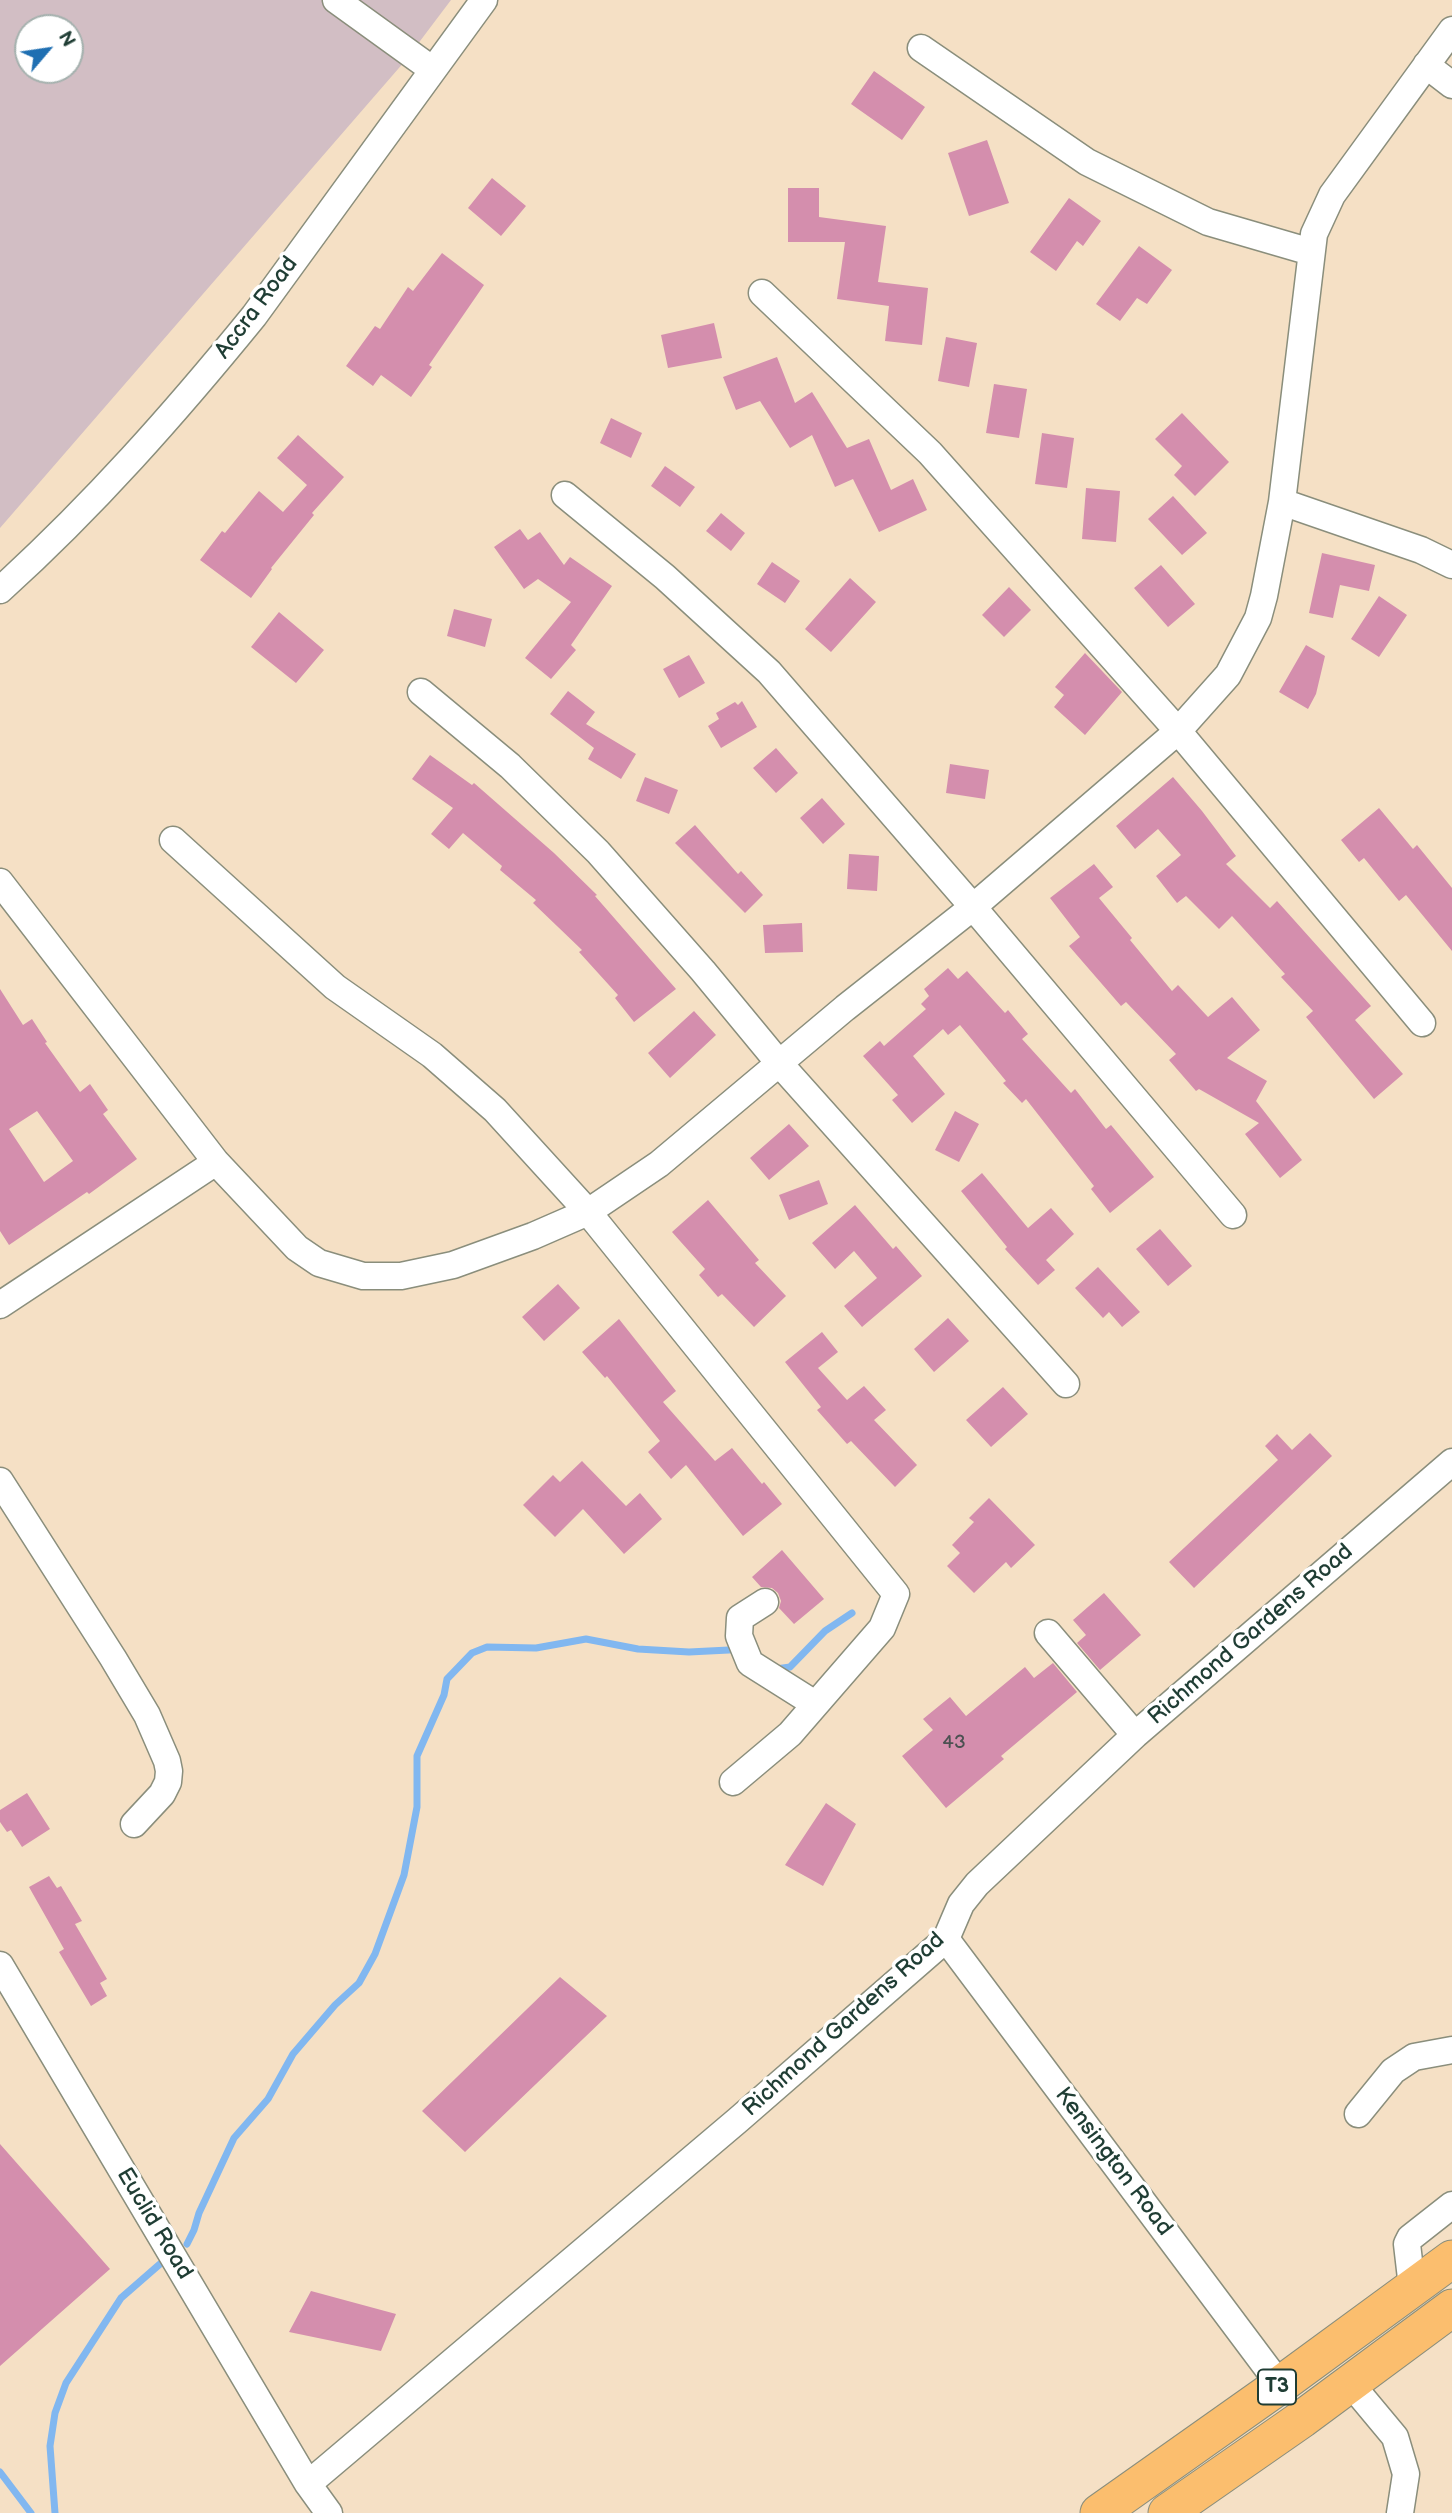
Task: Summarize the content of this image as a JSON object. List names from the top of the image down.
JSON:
{
  "streets": {
    "highway": ["T3"],
    "street": [
      "Accra Road",
      "Richmond Gardens Road",
      "Kensington Road",
      "Euclid Road"
    ]
  },
  "crossings": [
    ["Richmond Gardens Road", "Kensington Road"],
    ["Richmond Gardens Road", "Euclid Road"],
    ["Kensington Road", "T3"]
  ],
  "house_numbers": ["43"],
  "north": "top right"
}
